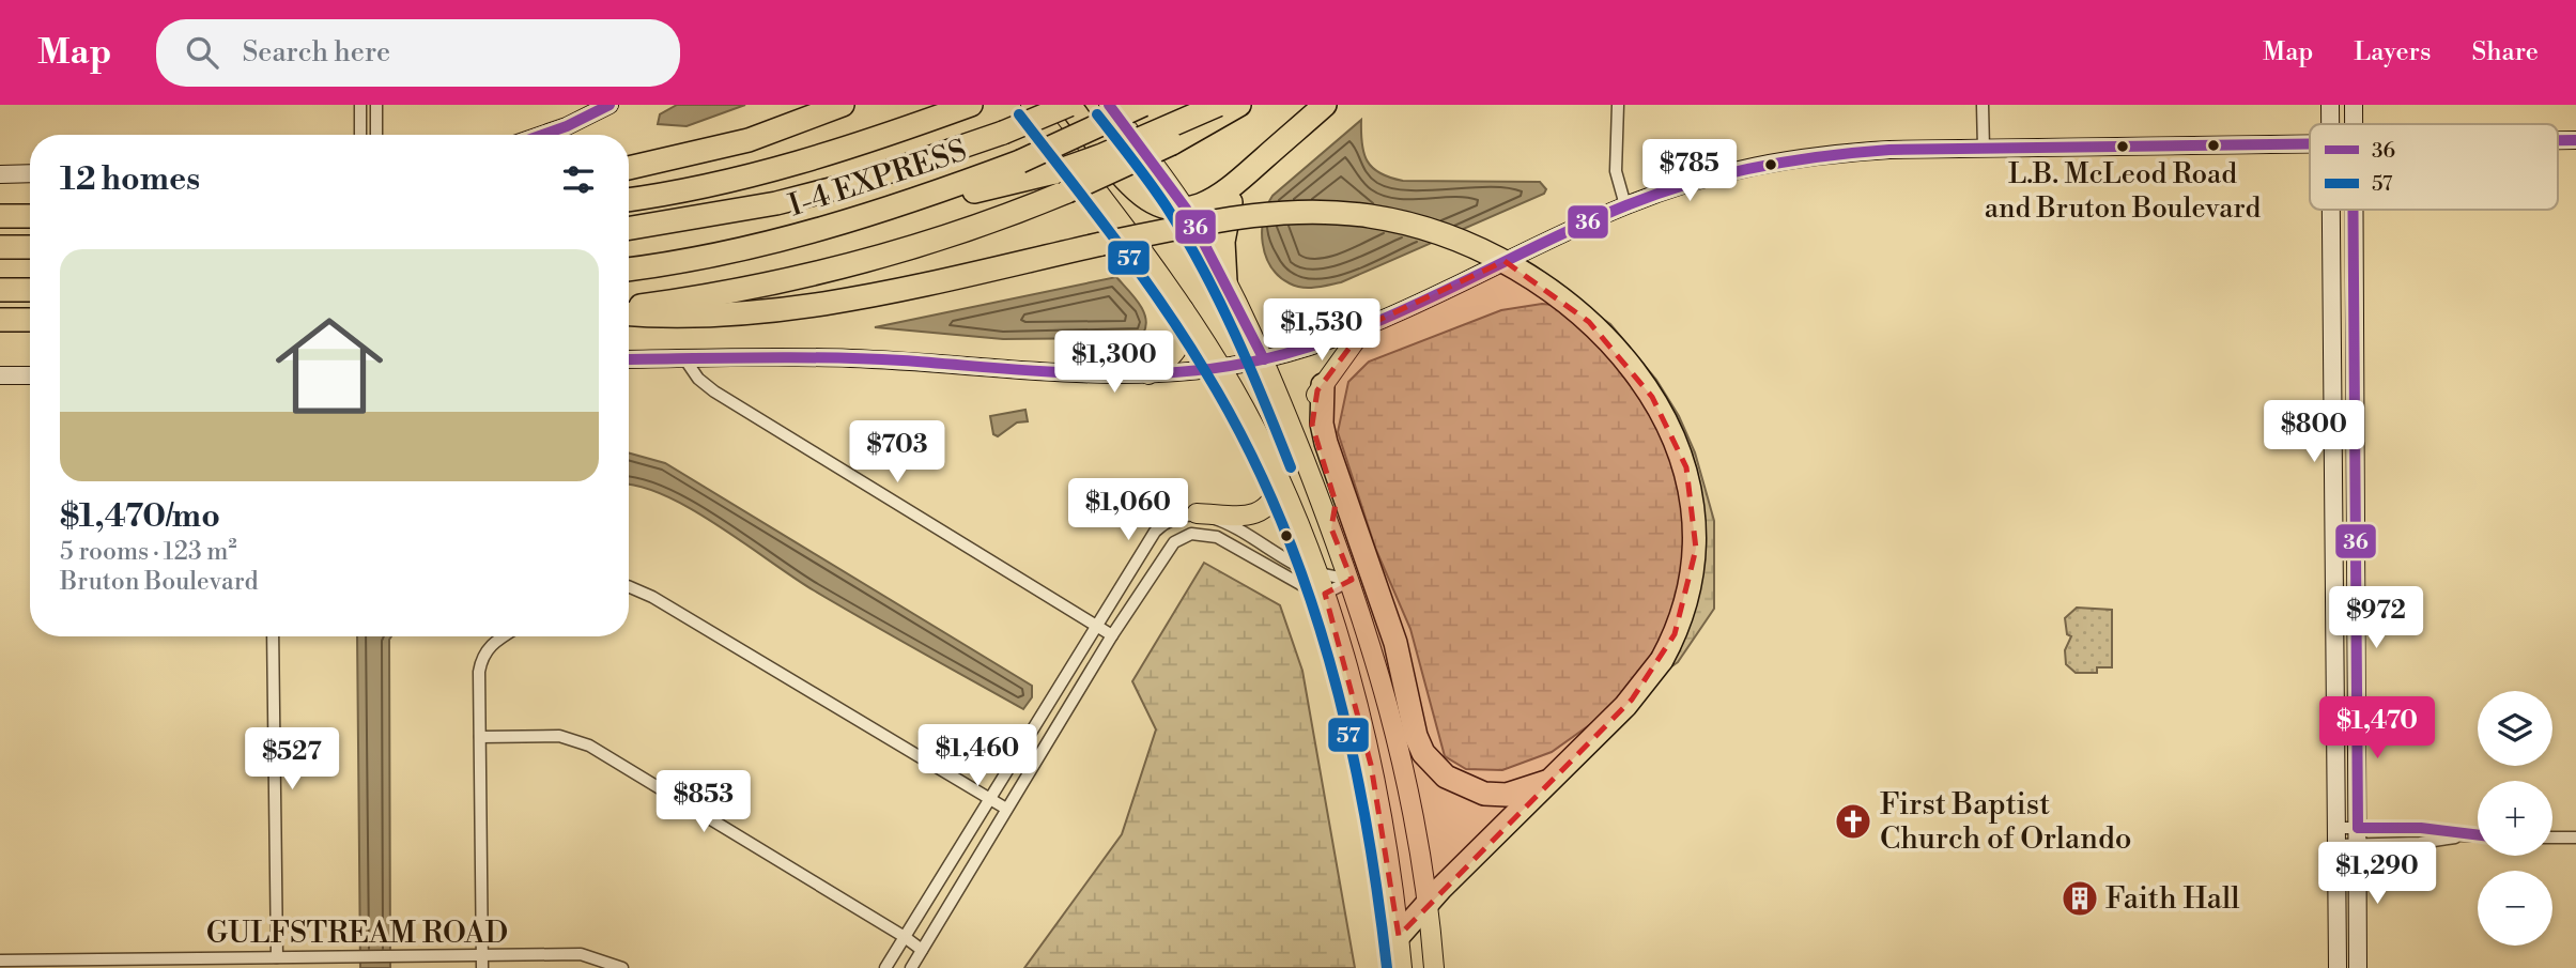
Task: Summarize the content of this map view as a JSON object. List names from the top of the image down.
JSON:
{
  "streets": {
    "highway": ["I-4 EXPRESS"],
    "street": ["GULFSTREAM ROAD"]
  },
  "places": {
    "other": ["L.B. McLeod Road and Bruton Boulevard"],
    "church": ["First Baptist Church of Orlando"],
    "building": ["Faith Hall"]
  },
  "lines": ["transit line 36", "transit line 57"],
  "legend": ["36", "57"],
  "page": {
    "header": "Map",
    "search": "Search here",
    "nav": ["Map", "Layers", "Share"],
    "heading": "12 homes",
    "price": [
      "$785",
      "$1,530",
      "$1,300",
      "$800",
      "$703",
      "$1,060",
      "$972",
      "$1,470",
      "$1,460",
      "$527",
      "$853",
      "$1,290"
    ],
    "list": [
      {
        "name": "$1,470/mo",
        "note": "5 rooms · 123 m² · Bruton Boulevard"
      }
    ],
    "map_buttons": ["+", "−"]
  }
}
